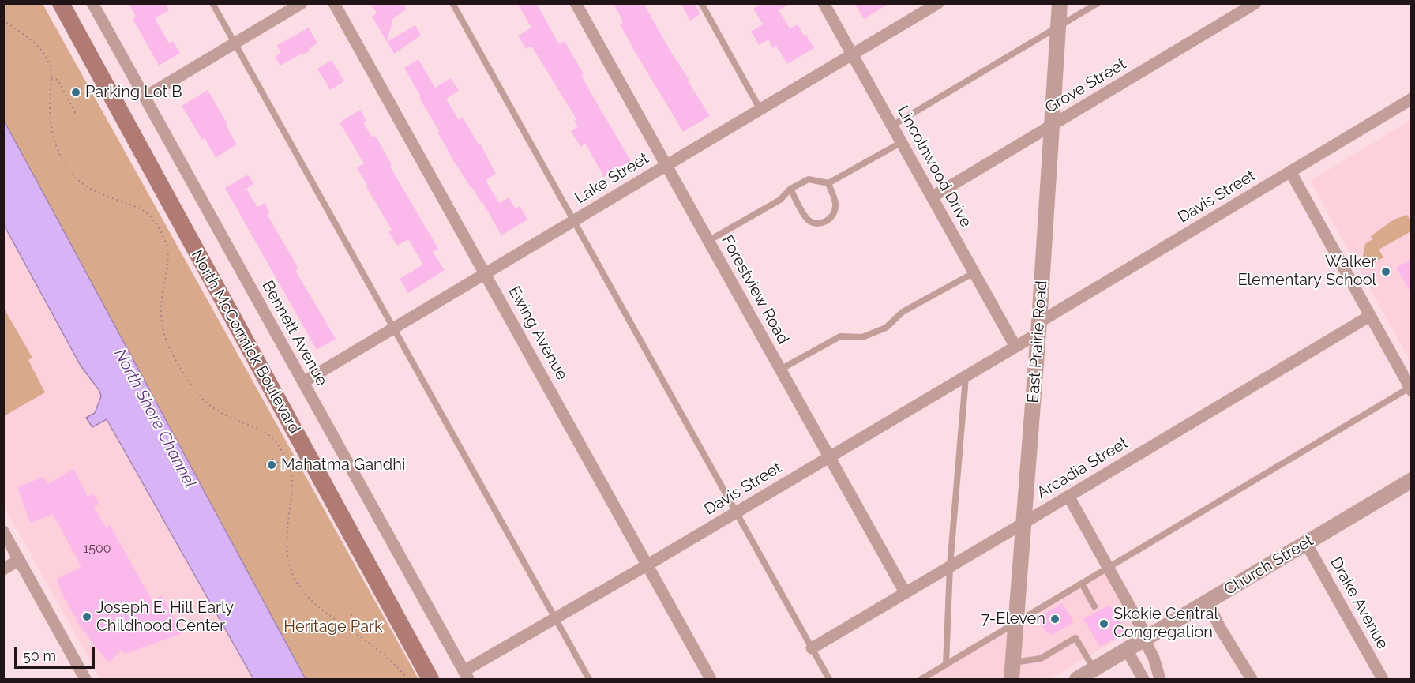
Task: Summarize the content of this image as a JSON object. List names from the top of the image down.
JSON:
{
  "streets": {
    "main road": ["North McCormick Boulevard"],
    "street": [
      "Grove Street",
      "Lincolnwood Drive",
      "Lake Street",
      "Davis Street",
      "Forestview Road",
      "Bennett Avenue",
      "Ewing Avenue",
      "East Prairie Road",
      "Arcadia Street",
      "Church Street",
      "Drake Avenue"
    ]
  },
  "crossings": [
    ["Grove Street", "Lincolnwood Drive"],
    ["Grove Street", "East Prairie Road"],
    ["Lincolnwood Drive", "Lake Street"],
    ["Lincolnwood Drive", "Davis Street"],
    ["Lake Street", "Forestview Road"],
    ["Lake Street", "Bennett Avenue"],
    ["Lake Street", "Ewing Avenue"],
    ["Davis Street", "Forestview Road"],
    ["Davis Street", "Bennett Avenue"],
    ["Davis Street", "Ewing Avenue"],
    ["Davis Street", "East Prairie Road"],
    ["Forestview Road", "Arcadia Street"],
    ["East Prairie Road", "Arcadia Street"],
    ["Church Street", "Drake Avenue"]
  ],
  "water": ["North Shore Channel"],
  "parks": ["Heritage Park"],
  "places": [
    "Parking Lot B",
    "Walker Elementary School",
    "Mahatma Gandhi",
    "Joseph E. Hill Early Childhood Center",
    "7-Eleven",
    "Skokie Central Congregation"
  ],
  "house_numbers": ["1500"],
  "scale_bar": "50 m"
}
